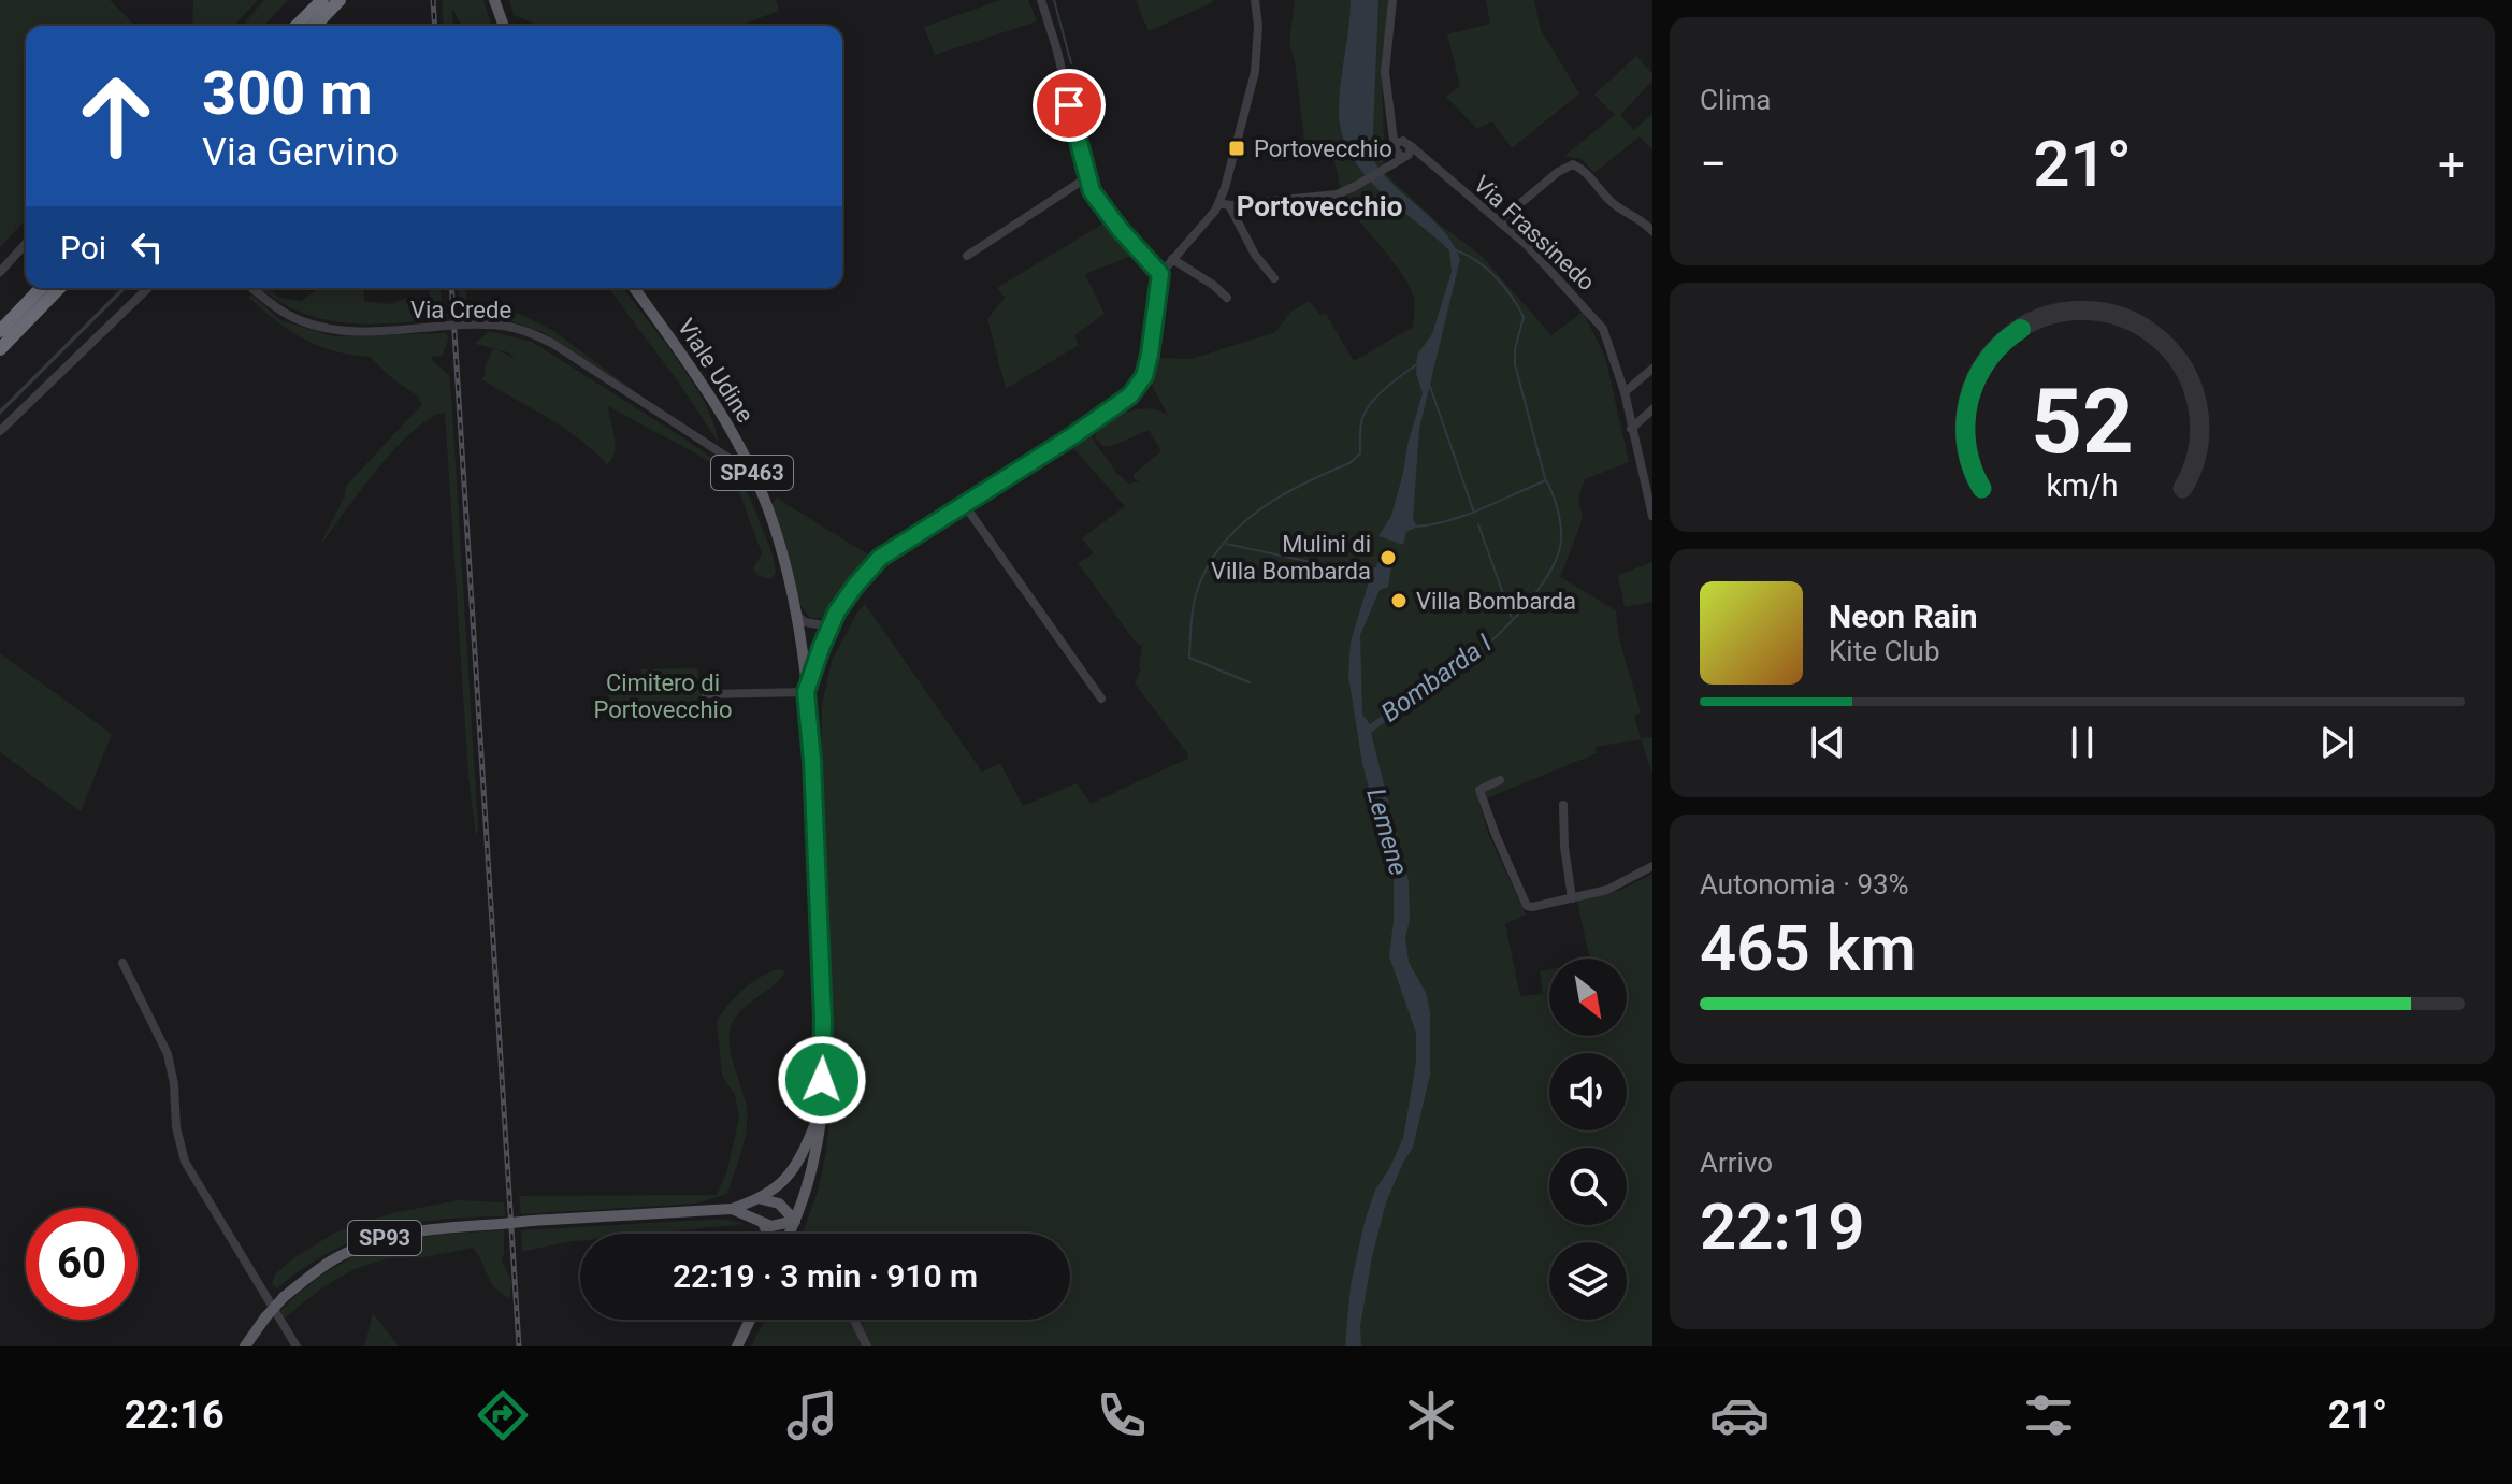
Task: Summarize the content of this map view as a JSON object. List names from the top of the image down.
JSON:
{
  "streets": {
    "main road": ["Viale Udine", "SP463", "SP93"],
    "street": ["Via Frassinedo", "Via Crede"]
  },
  "crossings": [
    ["Via Crede", "Viale Udine"],
    ["Viale Udine", "SP93"]
  ],
  "districts": ["Portovecchio"],
  "water": ["Bombarda I", "Lemene"],
  "parks": ["Cimitero di Portovecchio"],
  "places": {
    "transit": ["Portovecchio"],
    "other": ["Mulini di Villa Bombarda", "Villa Bombarda"]
  },
  "north": "bottom right",
  "page": {
    "tile": [
      "Clima",
      ["Autonomia · 93%", "465 km"],
      ["Arrivo", "22:19"]
    ],
    "turn": ["300 m", "Via Gervino"],
    "heat": ["−", "21°", "+"],
    "then": "Poi",
    "song": ["Neon Rain", "Kite Club"],
    "limit": "60",
    "trip": "22:19 · 3 min · 910 m",
    "tabs": ["22:16", "21°"],
    "gauge": ["52", "km/h"]
  }
}
